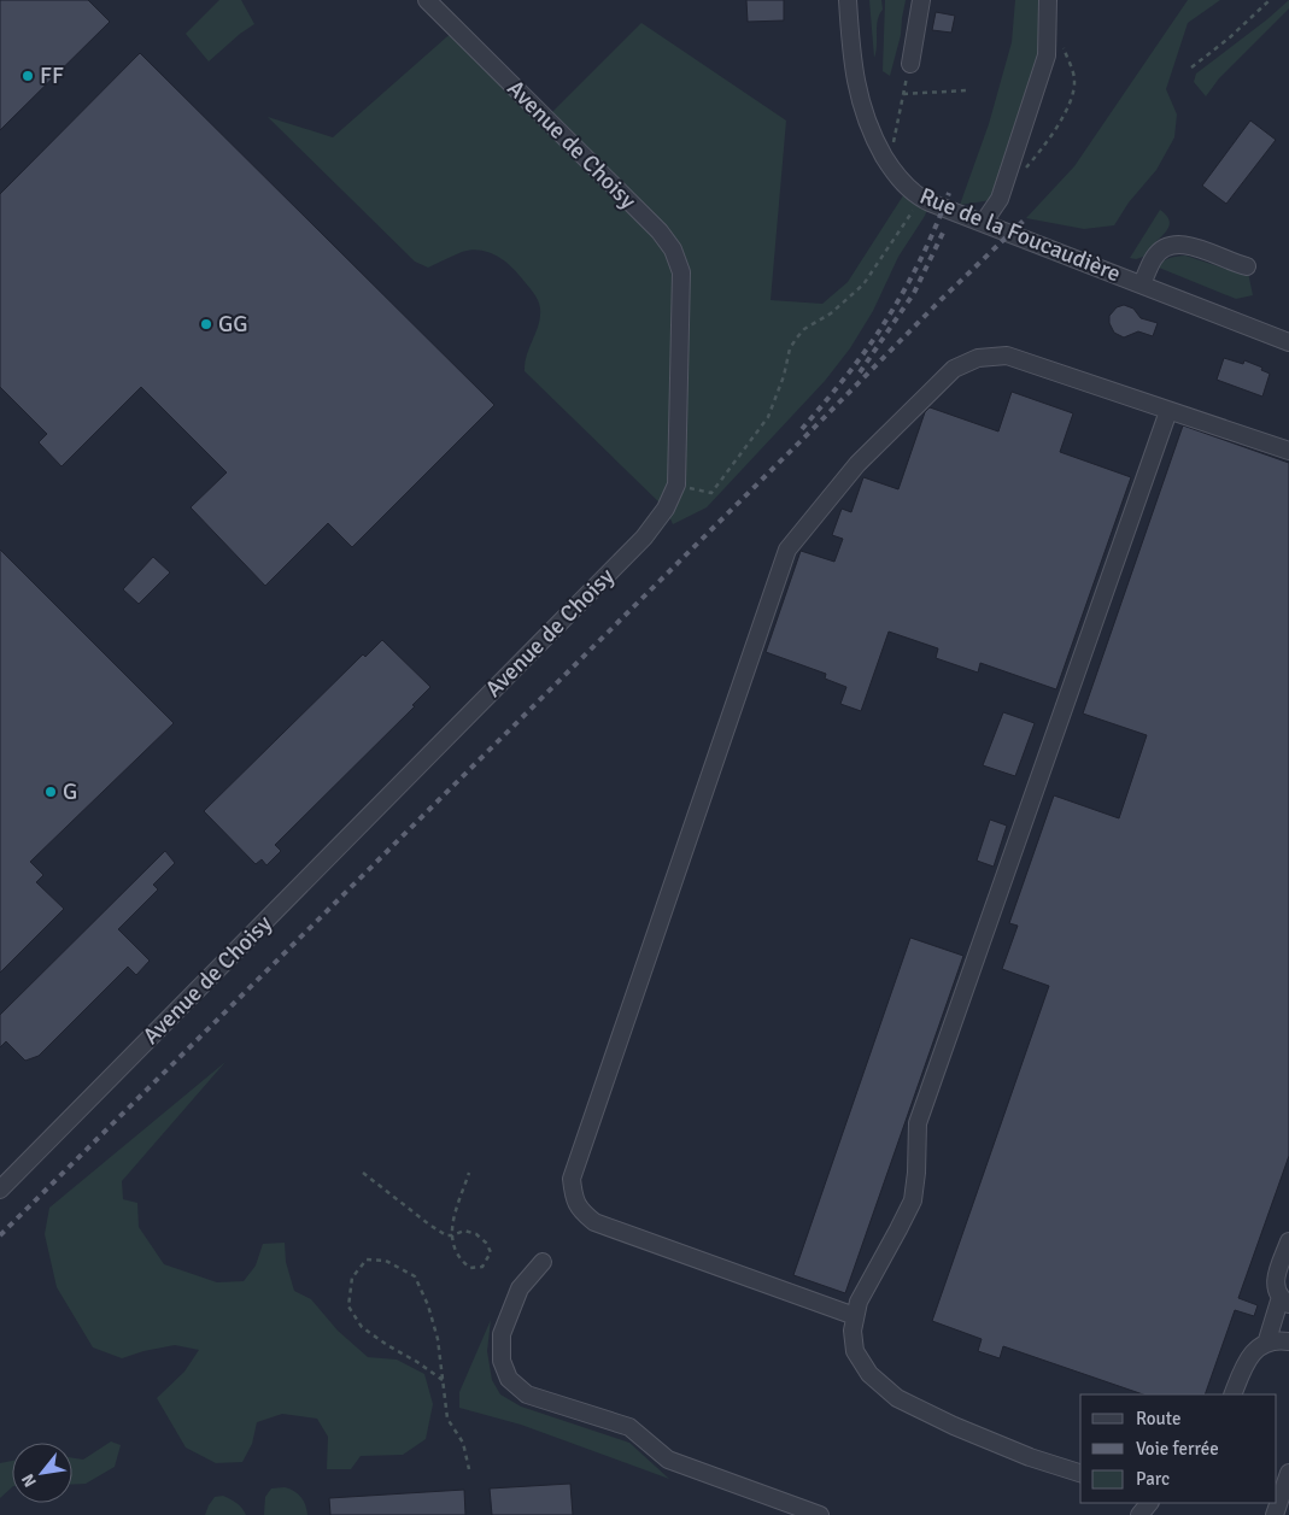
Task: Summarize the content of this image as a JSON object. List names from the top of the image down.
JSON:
{
  "streets": {
    "street": ["Avenue de Choisy", "Rue de la Foucaudière"]
  },
  "places": ["FF", "GG", "G"],
  "legend": ["Route", "Voie ferrée", "Parc"],
  "north": "bottom left"
}
